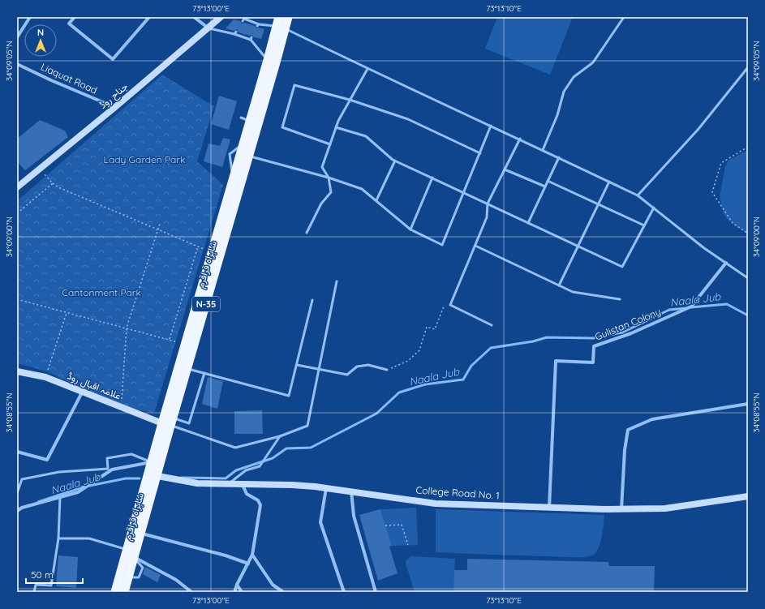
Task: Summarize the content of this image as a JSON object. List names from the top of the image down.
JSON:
{
  "streets": {
    "highway": ["شاہراہ قراقرم", "N-35"],
    "main road": ["جناح روڈ", "علامہ اقبال روڈ", "College Road No. 1"],
    "street": ["Liaquat Road", "Gulistan Colony"]
  },
  "crossings": [
    ["Liaquat Road", "جناح روڈ"],
    ["شاہراہ قراقرم", "علامہ اقبال روڈ"],
    ["شاہراہ قراقرم", "College Road No. 1"],
    ["Gulistan Colony", "College Road No. 1"]
  ],
  "water": ["Naala Jub"],
  "parks": ["Lady Garden Park", "Cantonment Park"],
  "scale_bar": "50 m",
  "north": "top",
  "coordinates": [
    "73°13'00\"E",
    "73°13'10\"E",
    "34°09'05\"N",
    "34°09'00\"N",
    "34°08'55\"N"
  ]
}
